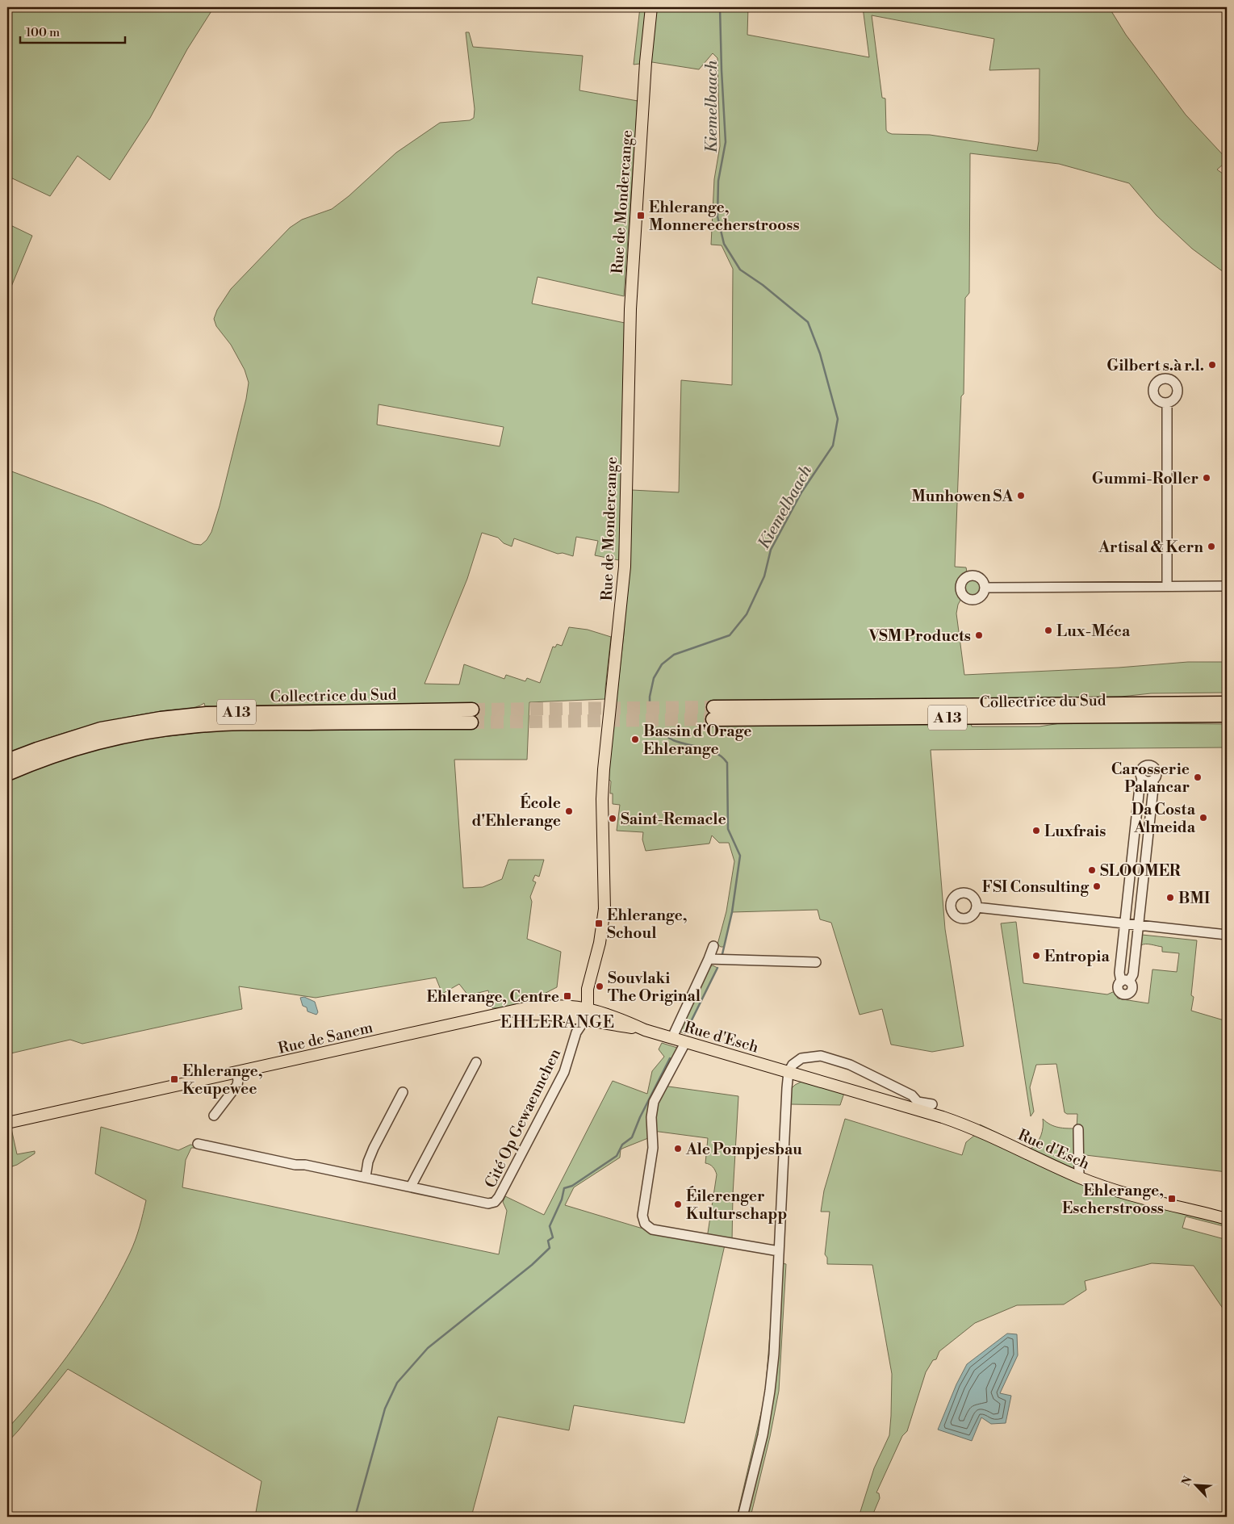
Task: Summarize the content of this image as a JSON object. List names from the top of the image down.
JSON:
{
  "streets": {
    "highway": ["Collectrice du Sud", "A 13"],
    "main road": ["Rue de Mondercange", "Rue d'Esch", "Rue de Sanem"],
    "street": ["Cité Op Gewaennchen"]
  },
  "crossings": [
    ["Rue de Mondercange", "Rue d'Esch"],
    ["Rue de Mondercange", "Rue de Sanem"],
    ["Rue de Mondercange", "Cité Op Gewaennchen"],
    ["Rue d'Esch", "Rue de Sanem"],
    ["Rue d'Esch", "Cité Op Gewaennchen"],
    ["Rue de Sanem", "Cité Op Gewaennchen"]
  ],
  "districts": ["EHLERANGE"],
  "water": ["Kiemelbaach"],
  "places": {
    "transit": [
      "Ehlerange, Monnerecherstrooss",
      "Ehlerange, Schoul",
      "Ehlerange, Centre",
      "Ehlerange, Keupewee",
      "Ehlerange, Escherstrooss"
    ],
    "other": [
      "Gilbert s.à r.l.",
      "Gummi-Roller",
      "Munhowen SA",
      "Artisal & Kern",
      "Lux-Méca",
      "VSM Products",
      "Bassin d'Orage Ehlerange",
      "Carosserie Palancar",
      "École d'Ehlerange",
      "Da Costa Almeida",
      "Saint-Remacle",
      "Luxfrais",
      "SLOOMER",
      "FSI Consulting",
      "BMI",
      "Entropia",
      "Souvlaki The Original",
      "Ale Pompjesbau",
      "Éilerenger Kulturschapp"
    ]
  },
  "scale_bar": "100 m",
  "north": "top left"
}
